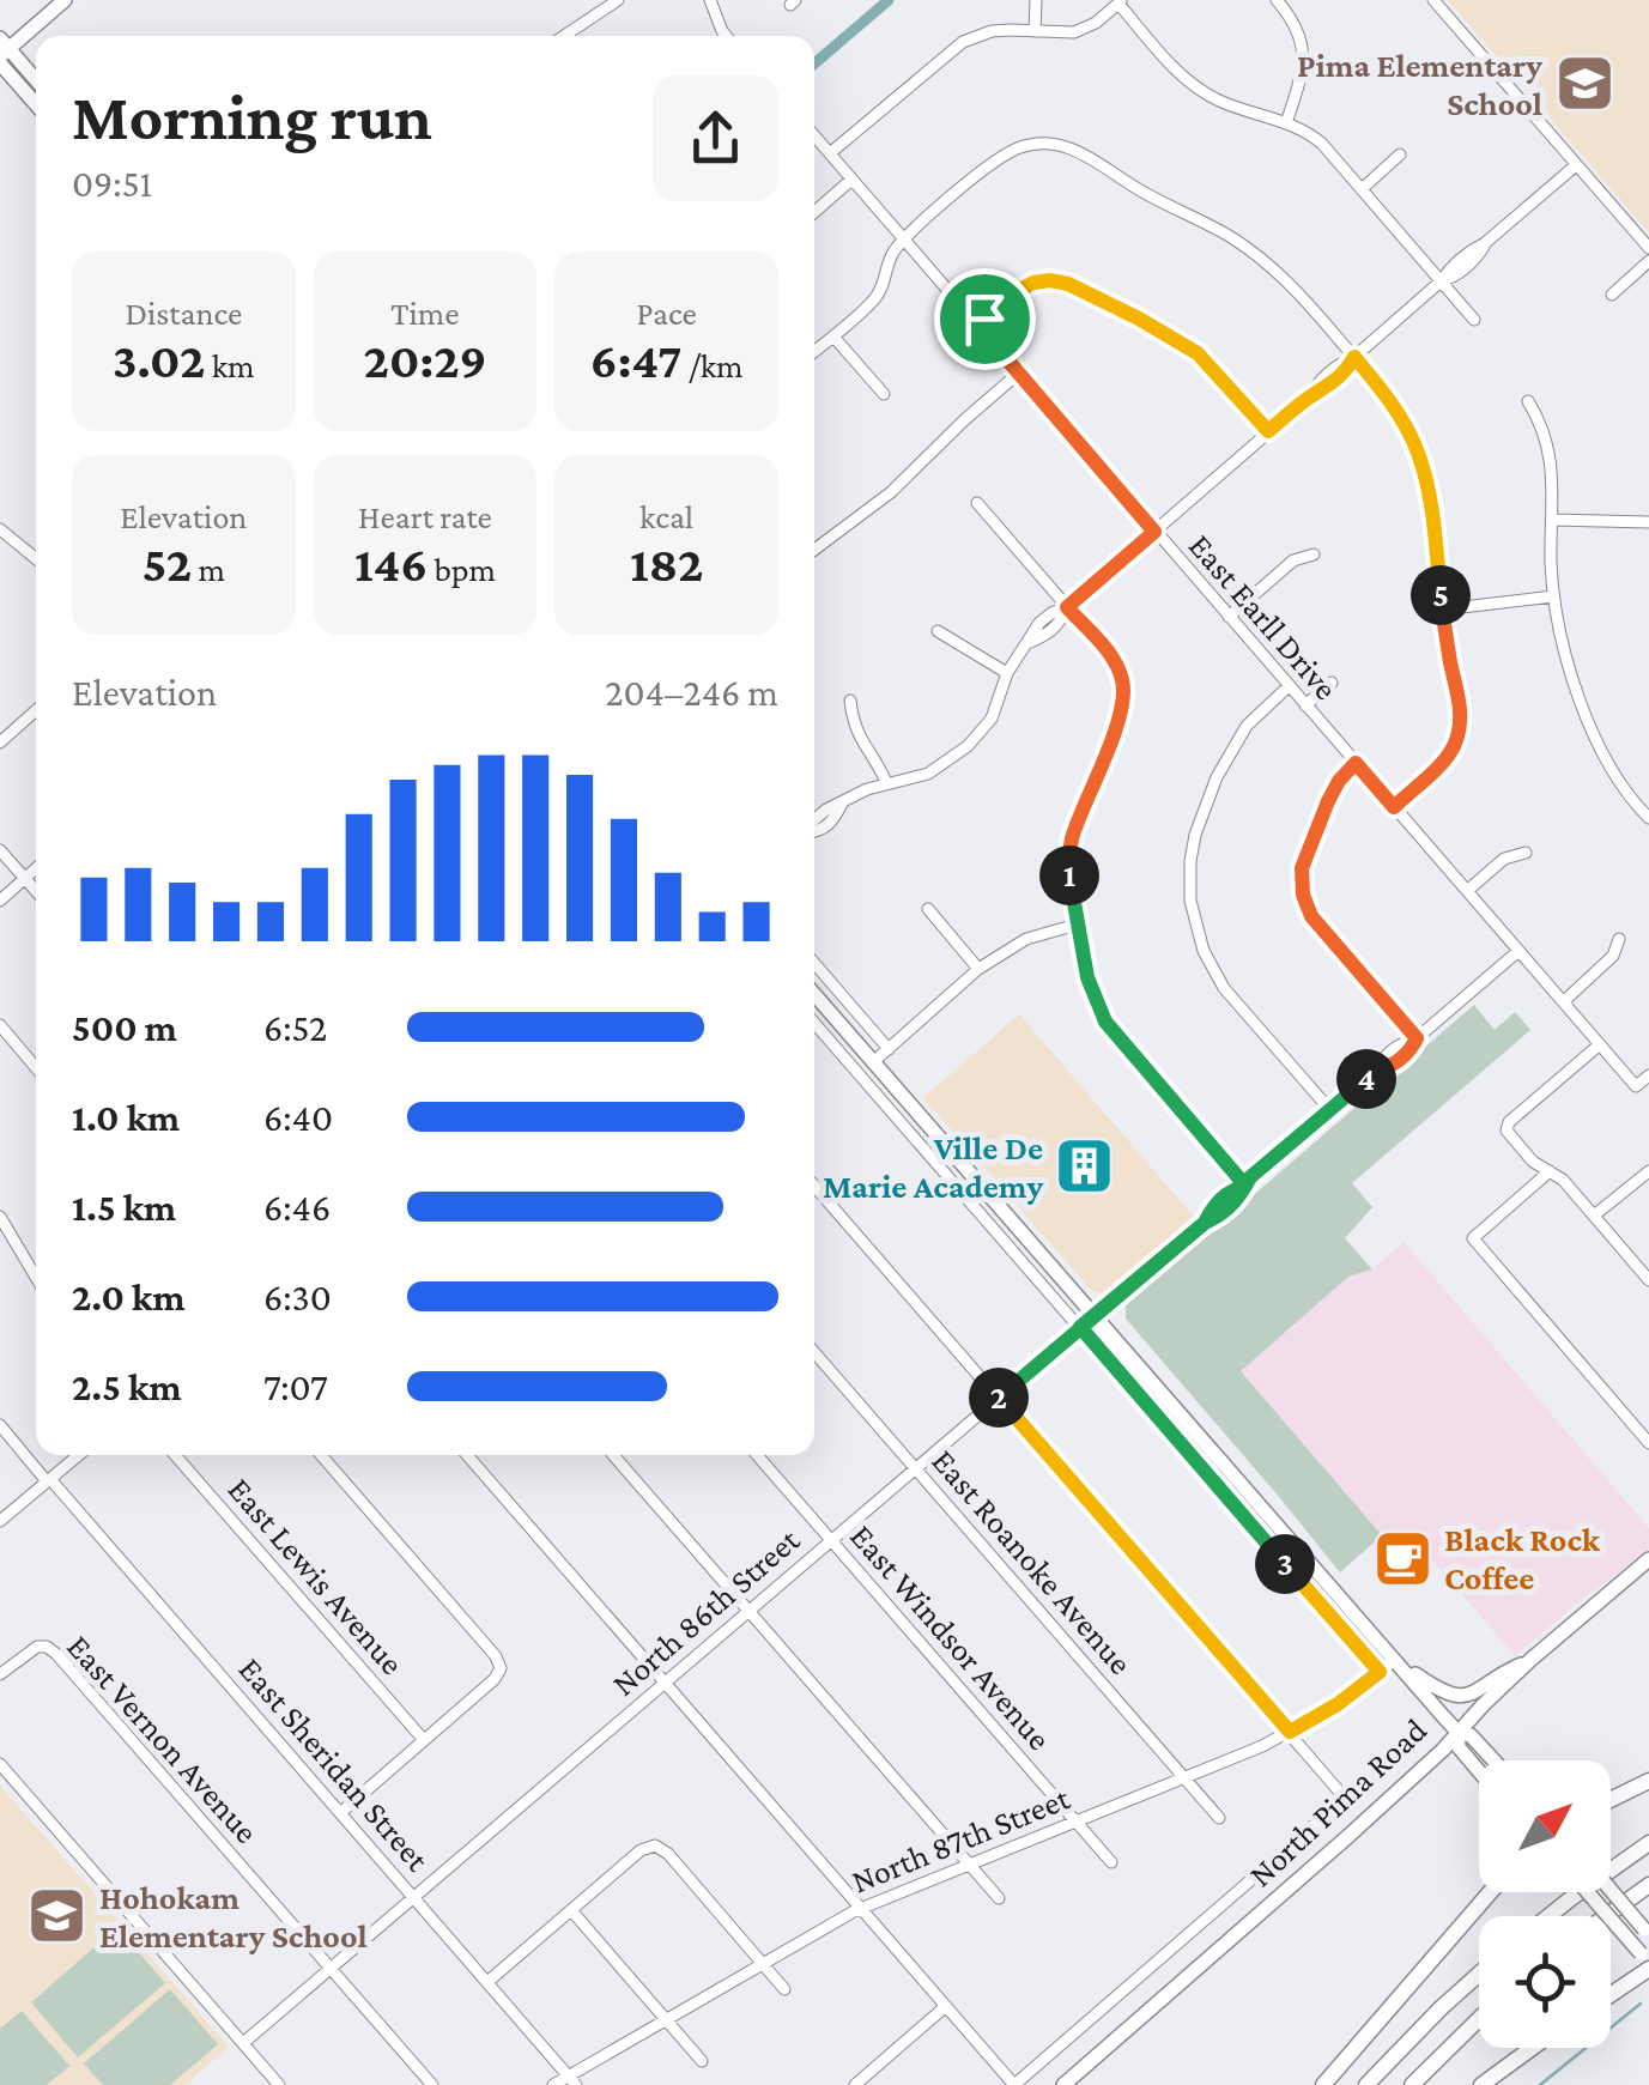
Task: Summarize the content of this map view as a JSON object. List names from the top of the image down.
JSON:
{
  "streets": {
    "main road": ["North Pima Road"],
    "street": [
      "East Earll Drive",
      "East Roanoke Avenue",
      "East Lewis Avenue",
      "North 86th Street",
      "East Windsor Avenue",
      "East Vernon Avenue",
      "East Sheridan Street",
      "North 87th Street"
    ]
  },
  "crossings": [
    ["East Earll Drive", "North 86th Street"],
    ["East Roanoke Avenue", "North 86th Street"],
    ["East Roanoke Avenue", "North 87th Street"],
    ["North 86th Street", "East Windsor Avenue"],
    ["North 86th Street", "East Vernon Avenue"],
    ["North 86th Street", "East Sheridan Street"],
    ["East Windsor Avenue", "North 87th Street"],
    ["East Sheridan Street", "North 87th Street"]
  ],
  "places": {
    "school or university": ["Pima Elementary School", "Hohokam Elementary School"],
    "building": ["Ville De Marie Academy"],
    "cafe": ["Black Rock Coffee"]
  },
  "north": "top right",
  "page": {
    "heading": ["Morning run", "09:51"],
    "stats": [
      ["Distance", "3.02 km"],
      ["Time", "20:29"],
      ["Pace", "6:47 /km"],
      ["Elevation", "52 m"],
      ["Heart rate", "146 bpm"],
      ["kcal", "182"]
    ],
    "pins": [
      "5",
      "1",
      "4",
      "2",
      "3"
    ],
    "chart": ["Elevation", "204–246 m"],
    "list": [
      {
        "name": "500 m",
        "note": "6:52"
      },
      {
        "name": "1.0 km",
        "note": "6:40"
      },
      {
        "name": "1.5 km",
        "note": "6:46"
      },
      {
        "name": "2.0 km",
        "note": "6:30"
      },
      {
        "name": "2.5 km",
        "note": "7:07"
      }
    ]
  }
}
